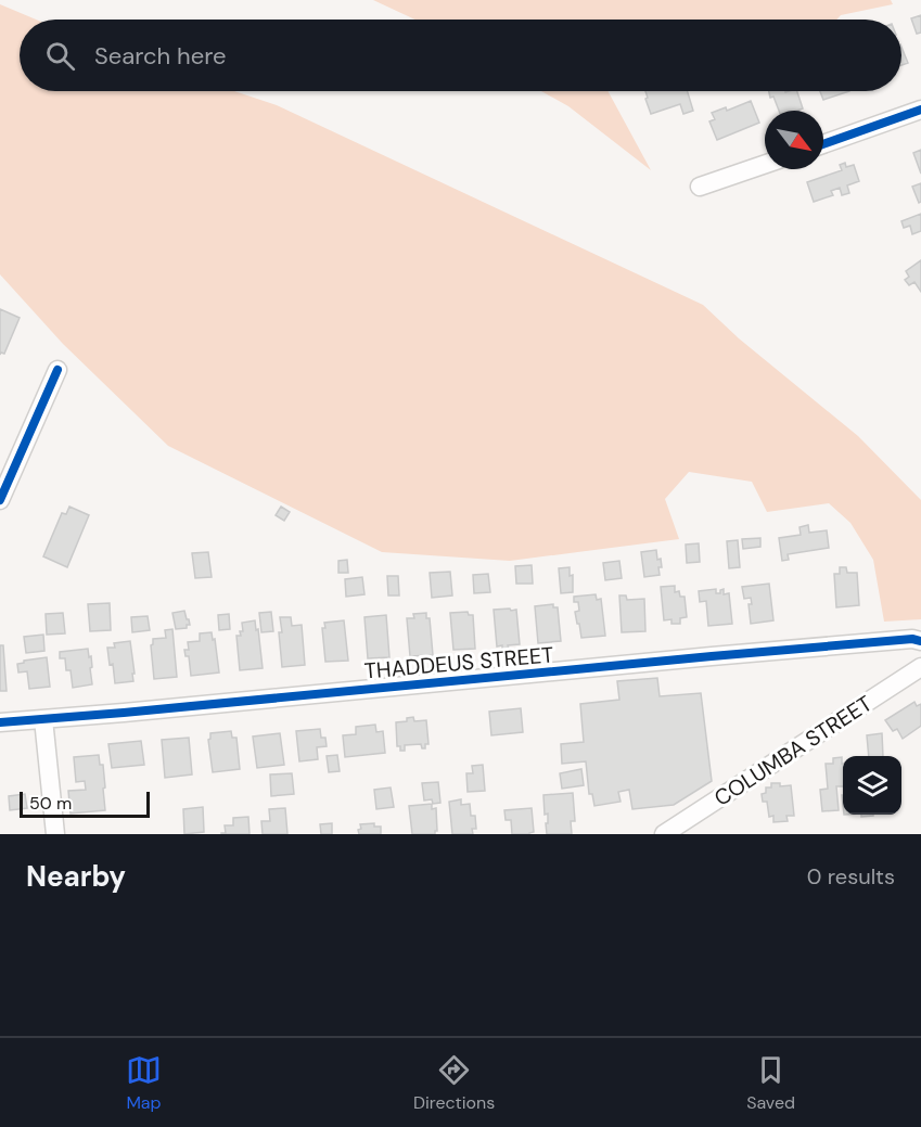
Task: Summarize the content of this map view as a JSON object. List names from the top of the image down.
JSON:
{
  "streets": {
    "street": ["THADDEUS STREET", "COLUMBA STREET"]
  },
  "scale_bar": "50 m",
  "north": "bottom right",
  "page": {
    "search": "Search here",
    "scale": "50 m",
    "heading": ["Nearby", "0 results"],
    "nav": ["Map", "Directions", "Saved"]
  }
}
